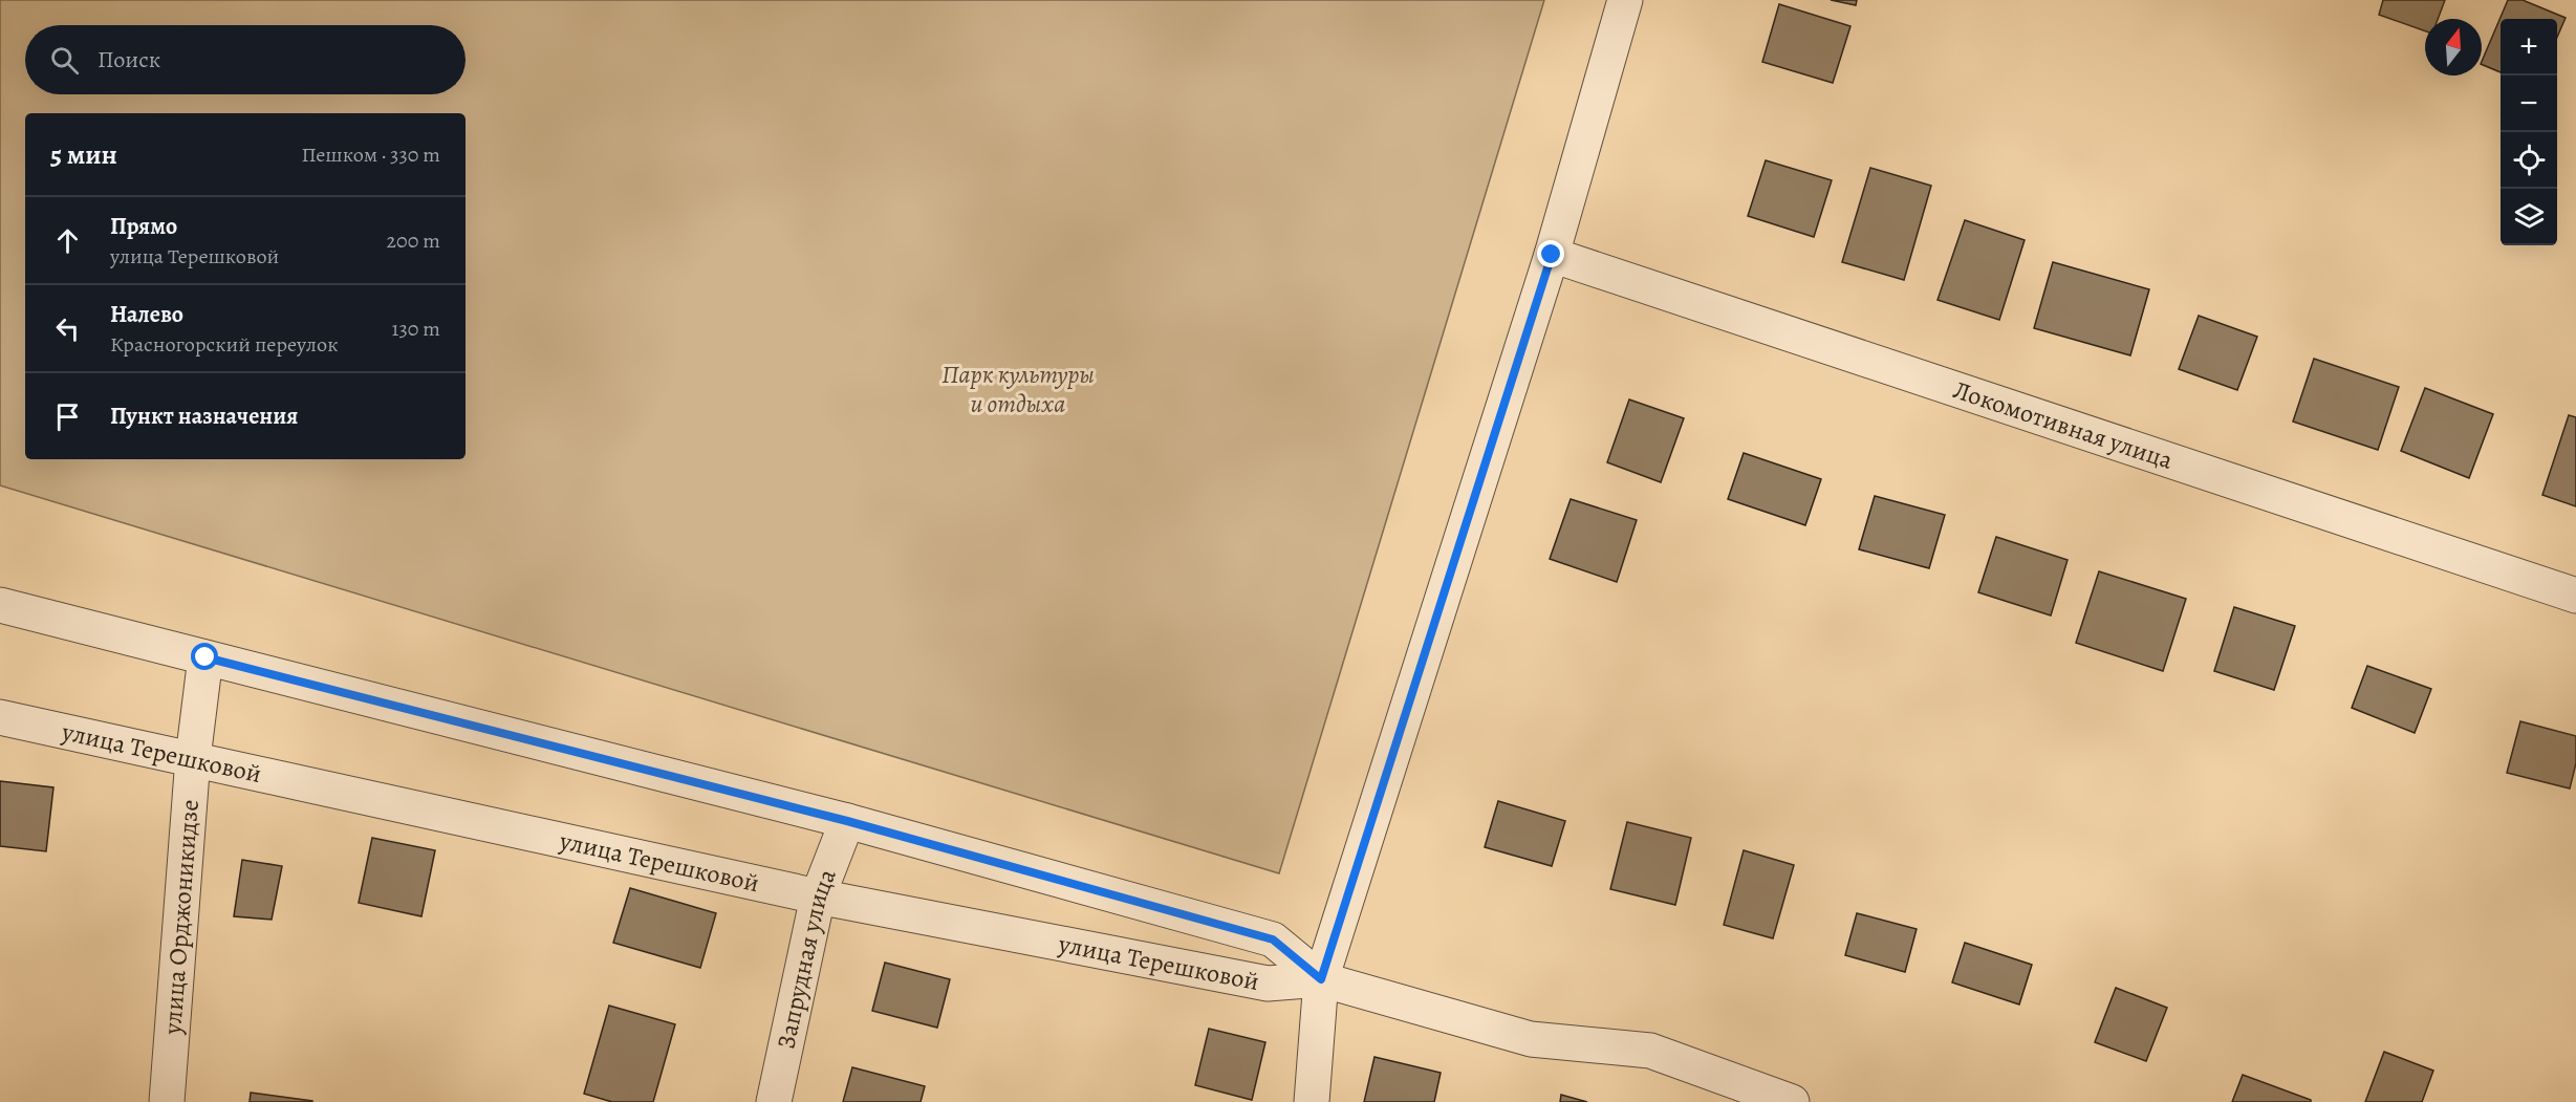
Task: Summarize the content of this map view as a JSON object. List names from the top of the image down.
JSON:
{
  "streets": {
    "street": [
      "Локомотивная улица",
      "улица Терешковой",
      "улица Орджоникидзе",
      "Запрудная улица"
    ]
  },
  "crossings": [
    ["улица Терешковой", "улица Орджоникидзе"],
    ["улица Терешковой", "Запрудная улица"]
  ],
  "parks": ["Парк культуры и отдыха"],
  "north": "top",
  "page": {
    "map_buttons": ["+", "−"],
    "search": "Поиск",
    "heading": ["5 мин", "Пешком · 330 m"],
    "list": [
      ["Прямо", "улица Терешковой", "200 m"],
      ["Налево", "Красногорский переулок", "130 m"],
      "Пункт назначения"
    ]
  }
}
